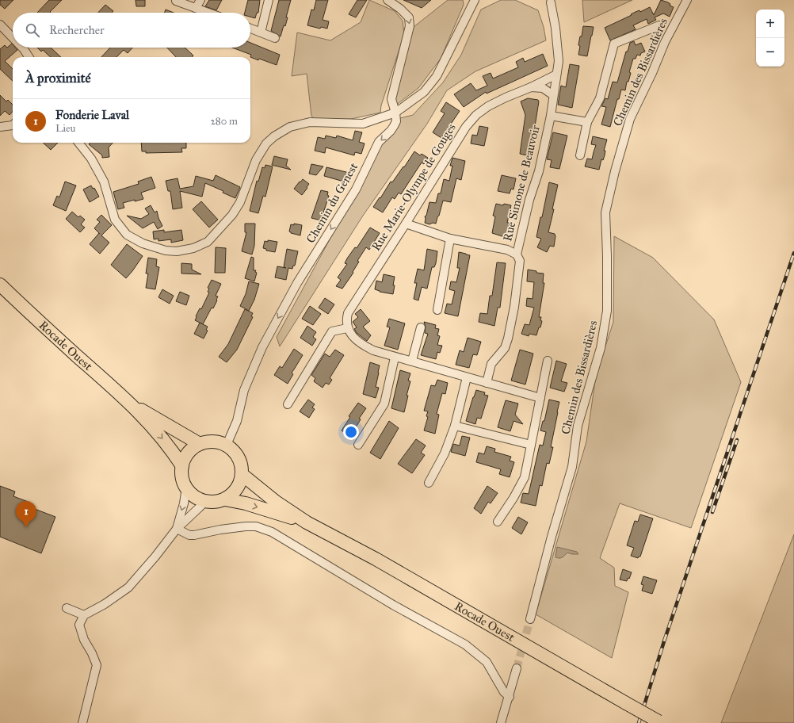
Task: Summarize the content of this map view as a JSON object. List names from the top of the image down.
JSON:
{
  "streets": {
    "main road": ["Rocade Ouest"],
    "street": [
      "Chemin des Bissardières",
      "Rue Simone de Beauvoir",
      "Rue Marie-Olympe de Gouges",
      "Chemin du Genest"
    ]
  },
  "crossings": [
    ["Rue Simone de Beauvoir", "Rue Marie-Olympe de Gouges"],
    ["Chemin du Genest", "Rocade Ouest"]
  ],
  "page": {
    "map_buttons": ["+", "−"],
    "search": "Rechercher",
    "heading": "À proximité",
    "list": [
      {
        "mark": "1",
        "name": "Fonderie Laval",
        "note": "Lieu",
        "value": "280 m"
      }
    ],
    "pins": "1"
  }
}
